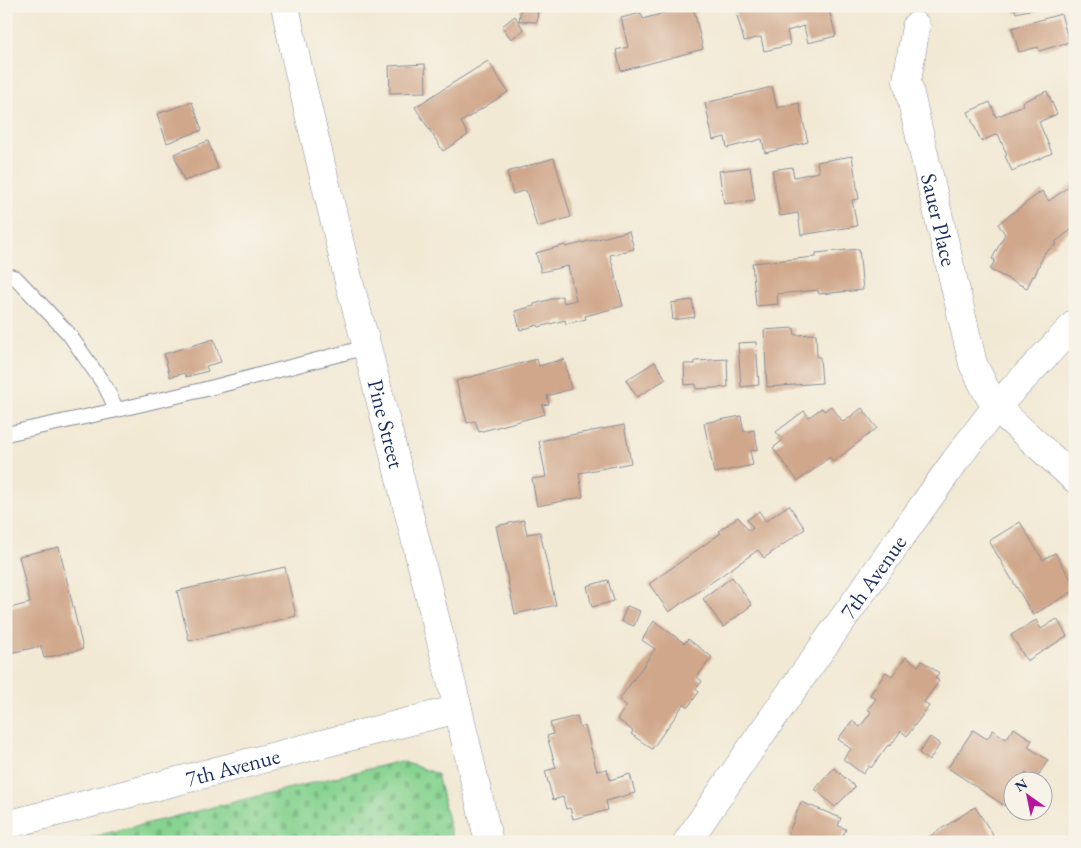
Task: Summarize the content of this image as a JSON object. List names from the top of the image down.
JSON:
{
  "streets": {
    "street": ["Sauer Place", "Pine Street", "7th Avenue"]
  },
  "crossings": [
    ["Sauer Place", "7th Avenue"],
    ["Pine Street", "7th Avenue"]
  ],
  "north": "top left"
}
